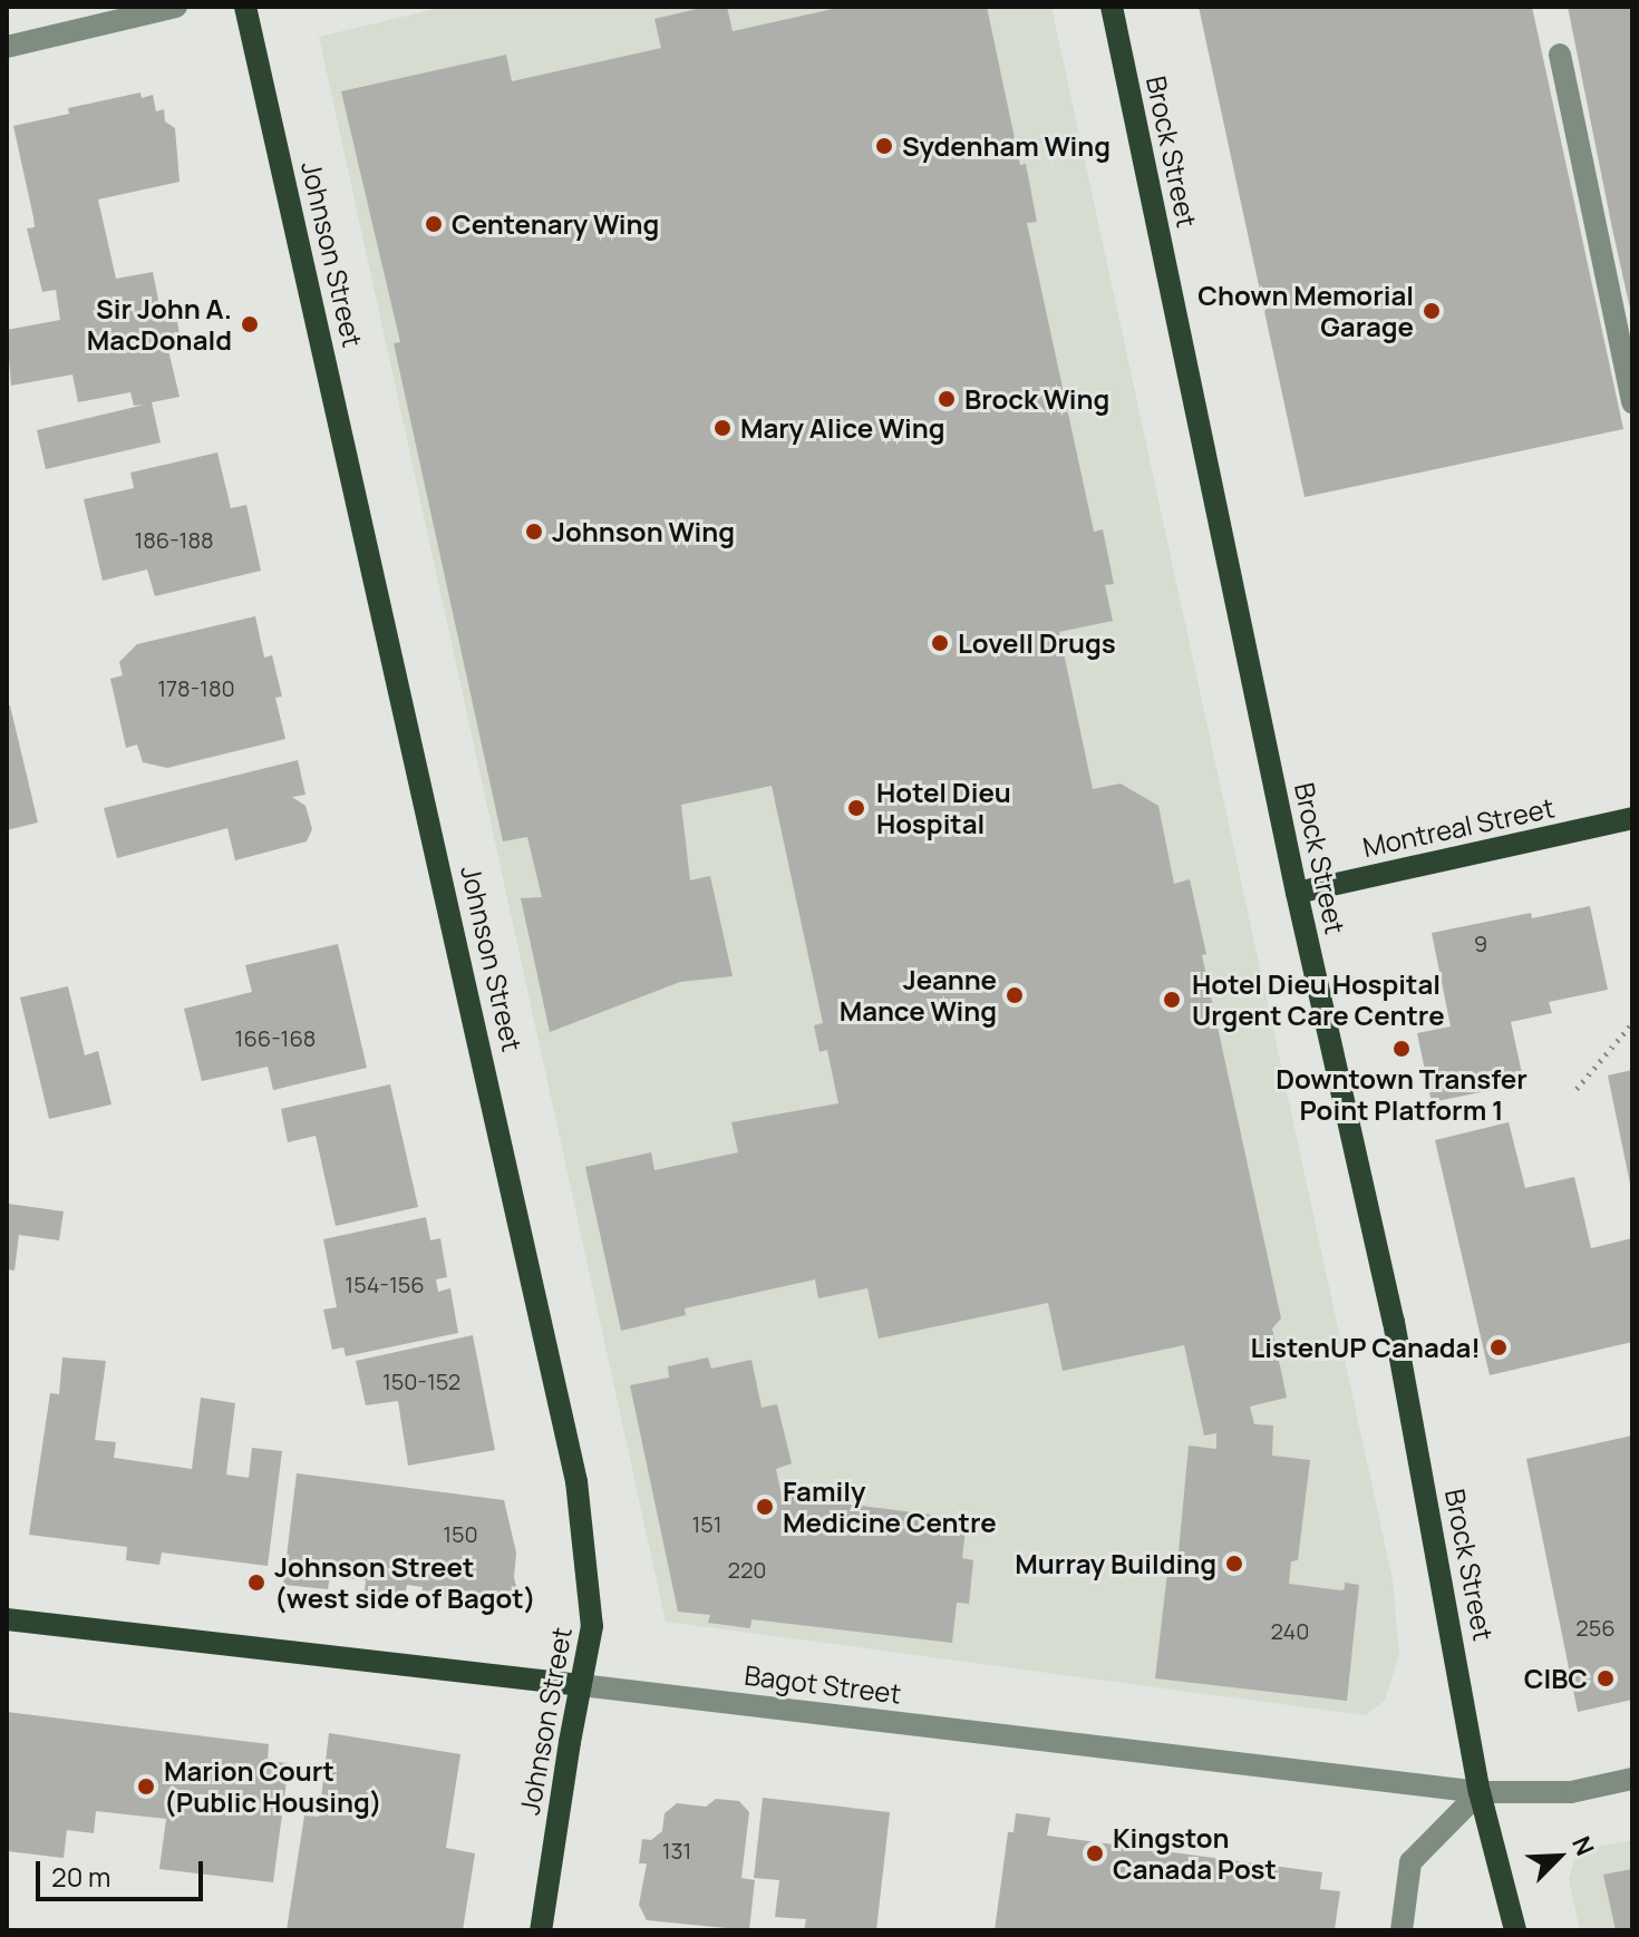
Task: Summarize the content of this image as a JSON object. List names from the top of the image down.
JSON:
{
  "streets": {
    "main road": [
      "Brock Street",
      "Johnson Street",
      "Montreal Street",
      "Bagot Street"
    ]
  },
  "crossings": [
    ["Brock Street", "Montreal Street"],
    ["Brock Street", "Bagot Street"],
    ["Johnson Street", "Bagot Street"]
  ],
  "places": [
    "Sydenham Wing",
    "Centenary Wing",
    "Chown Memorial Garage",
    "Sir John A. MacDonald",
    "Brock Wing",
    "Mary Alice Wing",
    "Johnson Wing",
    "Lovell Drugs",
    "Hotel Dieu Hospital",
    "Jeanne Mance Wing",
    "Hotel Dieu Hospital Urgent Care Centre",
    "Downtown Transfer Point Platform 1",
    "ListenUP Canada!",
    "Family Medicine Centre",
    "Murray Building",
    "Johnson Street (west side of Bagot)",
    "CIBC",
    "Marion Court (Public Housing)",
    "Kingston Canada Post"
  ],
  "house_numbers": [
    "186-188",
    "178-180",
    "9",
    "166-168",
    "154-156",
    "150-152",
    "151",
    "150",
    "220",
    "256",
    "240",
    "131"
  ],
  "scale_bar": "20 m",
  "north": "top right"
}
